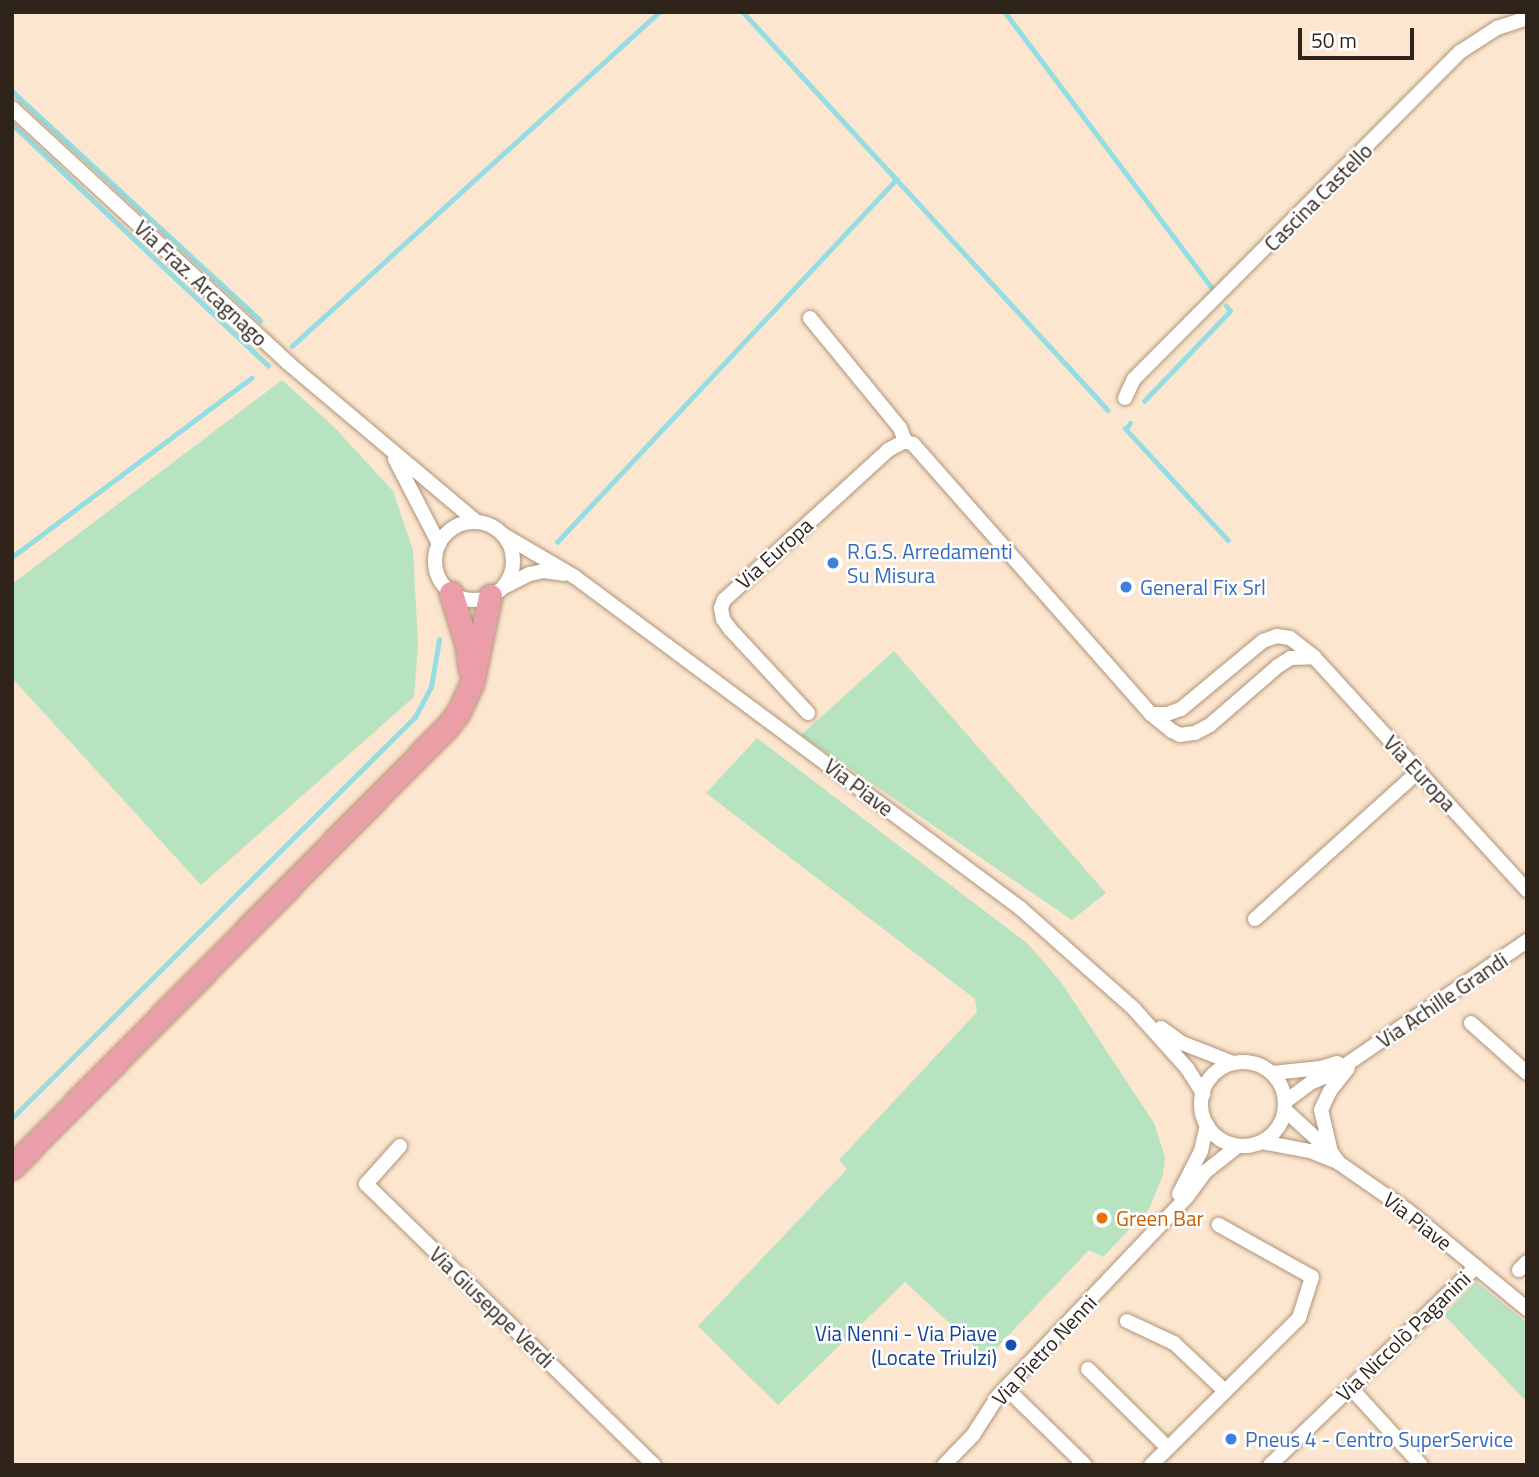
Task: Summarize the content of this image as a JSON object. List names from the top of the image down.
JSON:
{
  "streets": {
    "street": [
      "Cascina Castello",
      "Via Fraz. Arcagnago",
      "Via Europa",
      "Via Piave",
      "Via Achille Grandi",
      "Via Giuseppe Verdi",
      "Via Niccolò Paganini",
      "Via Pietro Nenni"
    ]
  },
  "crossings": [
    ["Via Fraz. Arcagnago", "Via Piave"],
    ["Via Piave", "Via Achille Grandi"],
    ["Via Piave", "Via Niccolò Paganini"],
    ["Via Piave", "Via Pietro Nenni"],
    ["Via Achille Grandi", "Via Pietro Nenni"]
  ],
  "places": [
    "R.G.S. Arredamenti Su Misura",
    "General Fix Srl",
    "Green Bar",
    "Via Nenni - Via Piave (Locate Triulzi)",
    "Pneus 4 - Centro SuperService"
  ],
  "scale_bar": "50 m"
}
